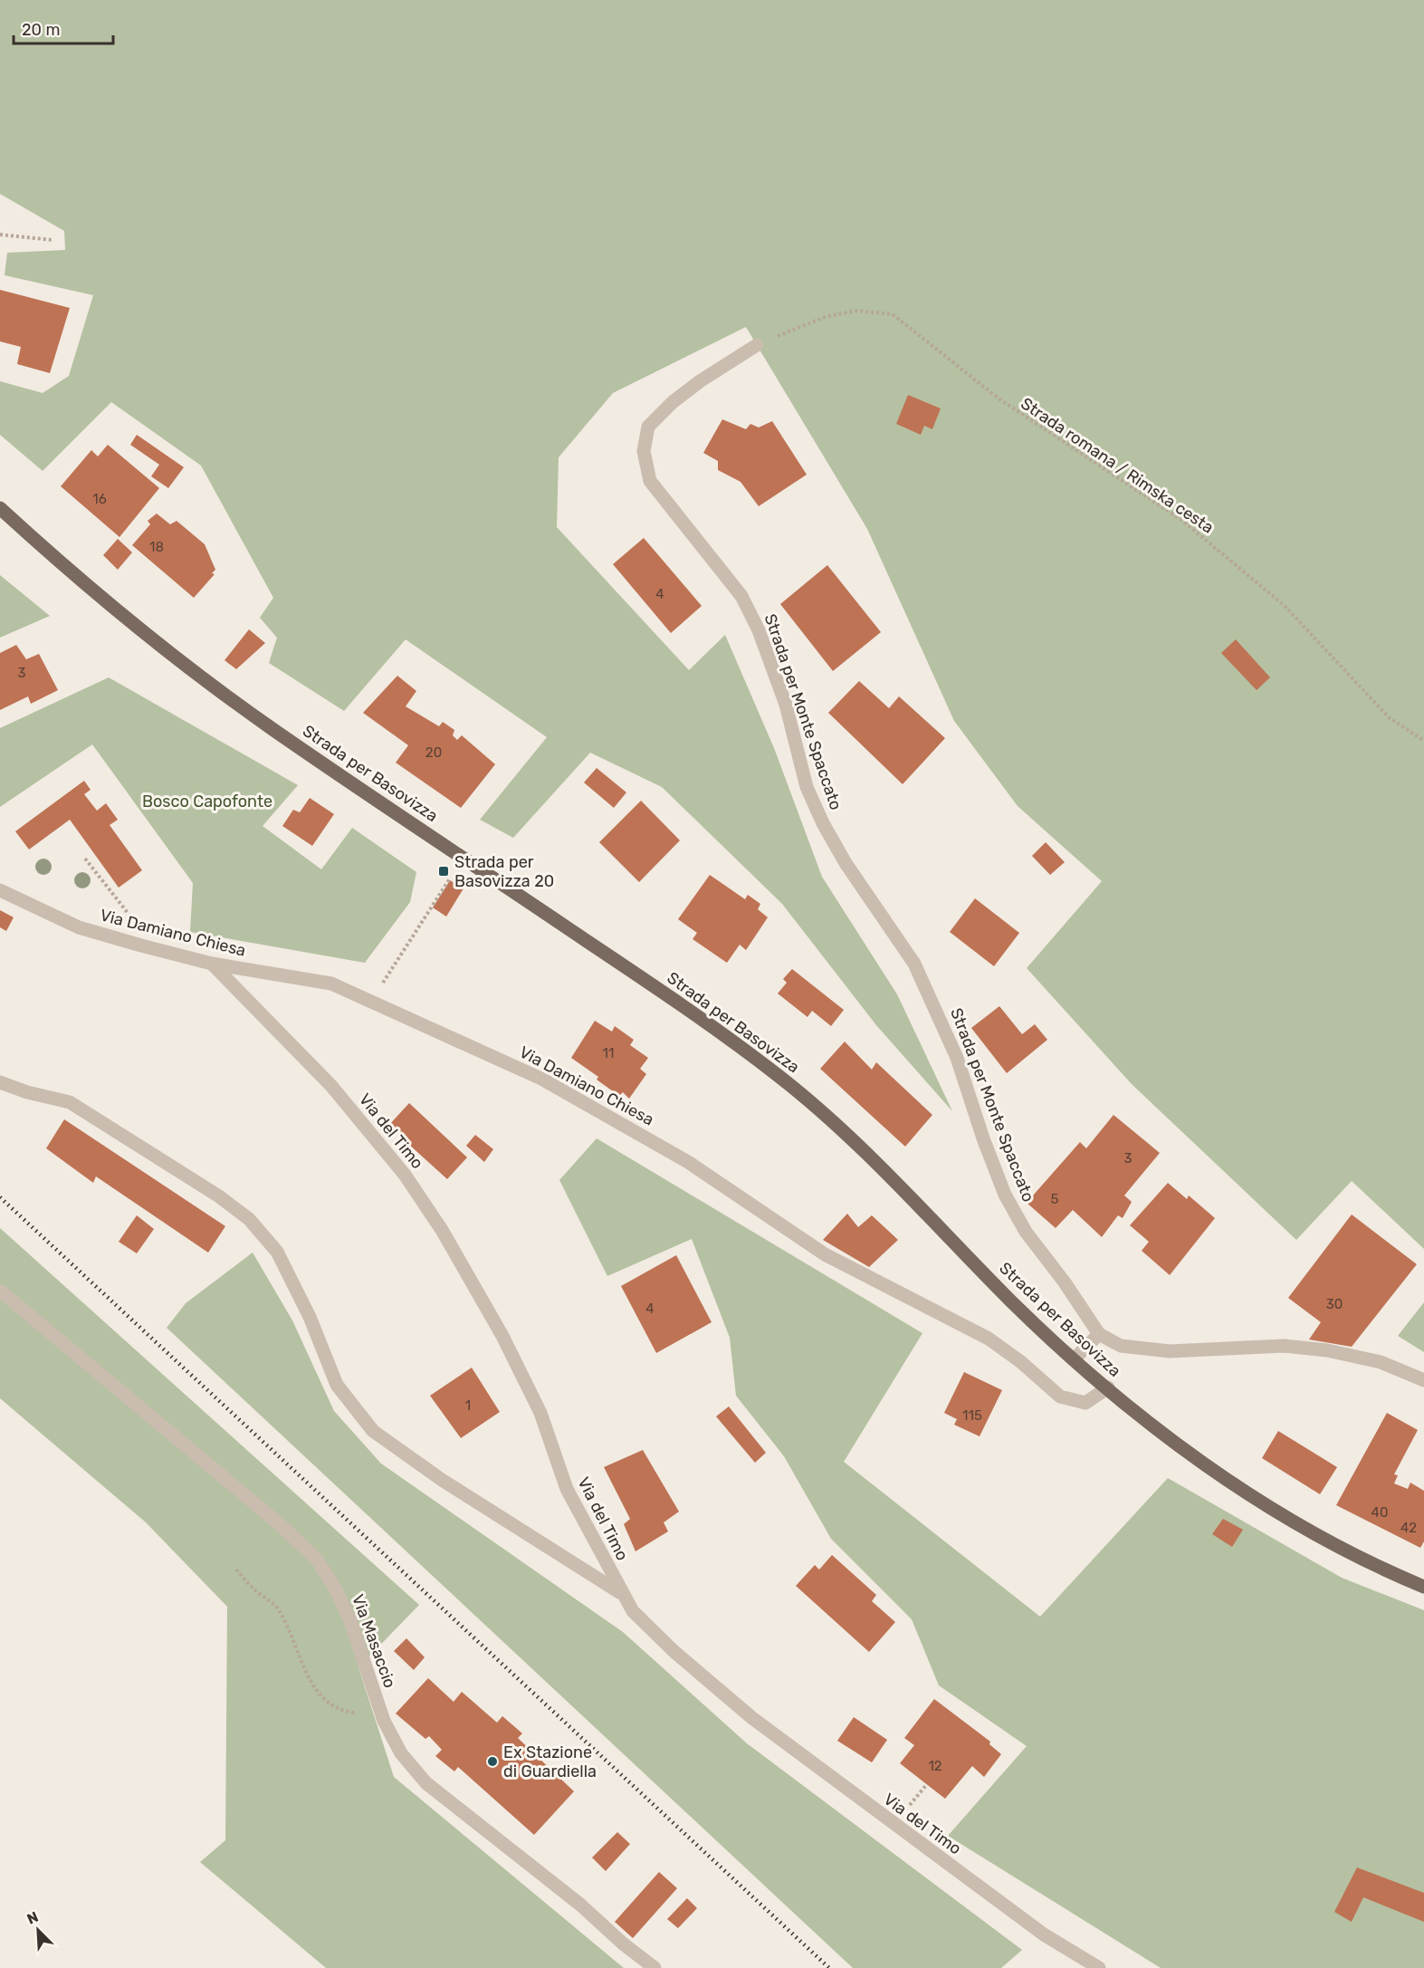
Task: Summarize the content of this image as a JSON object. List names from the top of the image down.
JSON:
{
  "streets": {
    "main road": ["Strada per Basovizza"],
    "street": [
      "Strada per Monte Spaccato",
      "Via Damiano Chiesa",
      "Via del Timo",
      "Via Masaccio"
    ],
    "path": ["Strada romana / Rimska cesta"]
  },
  "crossings": [
    ["Strada romana / Rimska cesta", "Strada per Monte Spaccato"],
    ["Strada per Basovizza", "Via Damiano Chiesa"],
    ["Via Damiano Chiesa", "Via del Timo"]
  ],
  "parks": ["Bosco Capofonte"],
  "places": {
    "transit": ["Strada per Basovizza 20"],
    "other": ["Ex Stazione di Guardiella"]
  },
  "house_numbers": [
    "16",
    "18",
    "4",
    "3",
    "20",
    "11",
    "3",
    "5",
    "30",
    "4",
    "1",
    "115",
    "40",
    "42",
    "12"
  ],
  "scale_bar": "20 m",
  "north": "top left"
}
